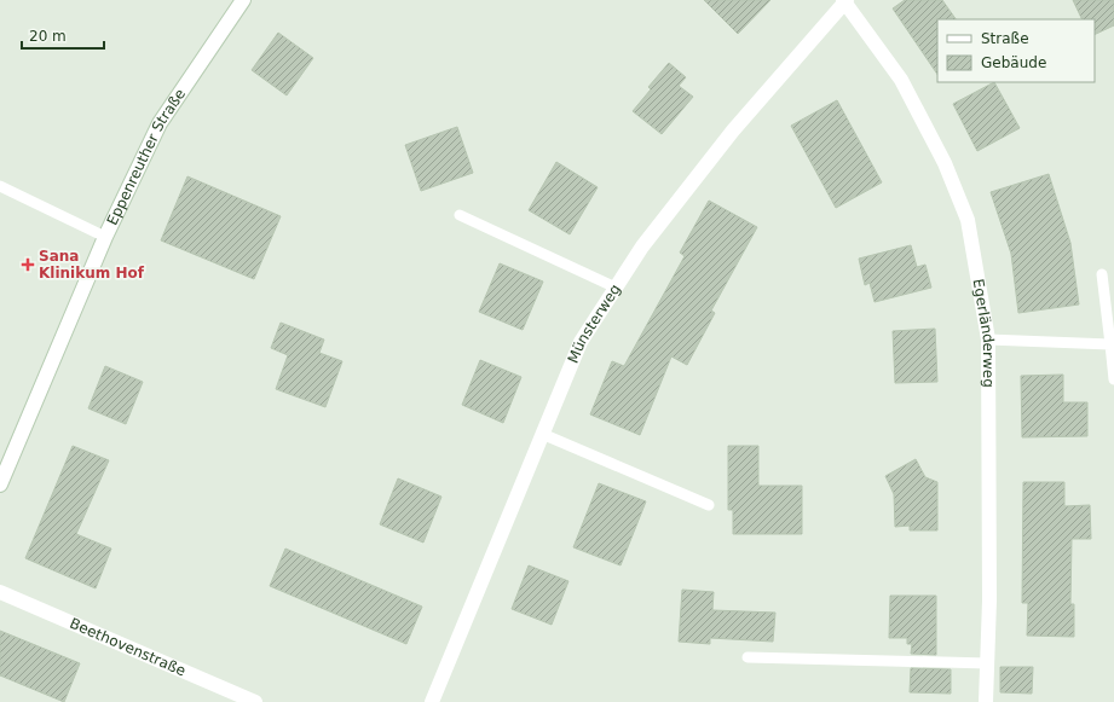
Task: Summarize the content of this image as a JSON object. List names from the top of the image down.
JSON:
{
  "streets": {
    "street": [
      "Eppenreuther Straße",
      "Münsterweg",
      "Egerländerweg",
      "Beethovenstraße"
    ]
  },
  "crossings": [
    ["Münsterweg", "Egerländerweg"]
  ],
  "places": {
    "health": ["Sana Klinikum Hof"]
  },
  "legend": ["Straße", "Gebäude"],
  "scale_bar": "20 m"
}
